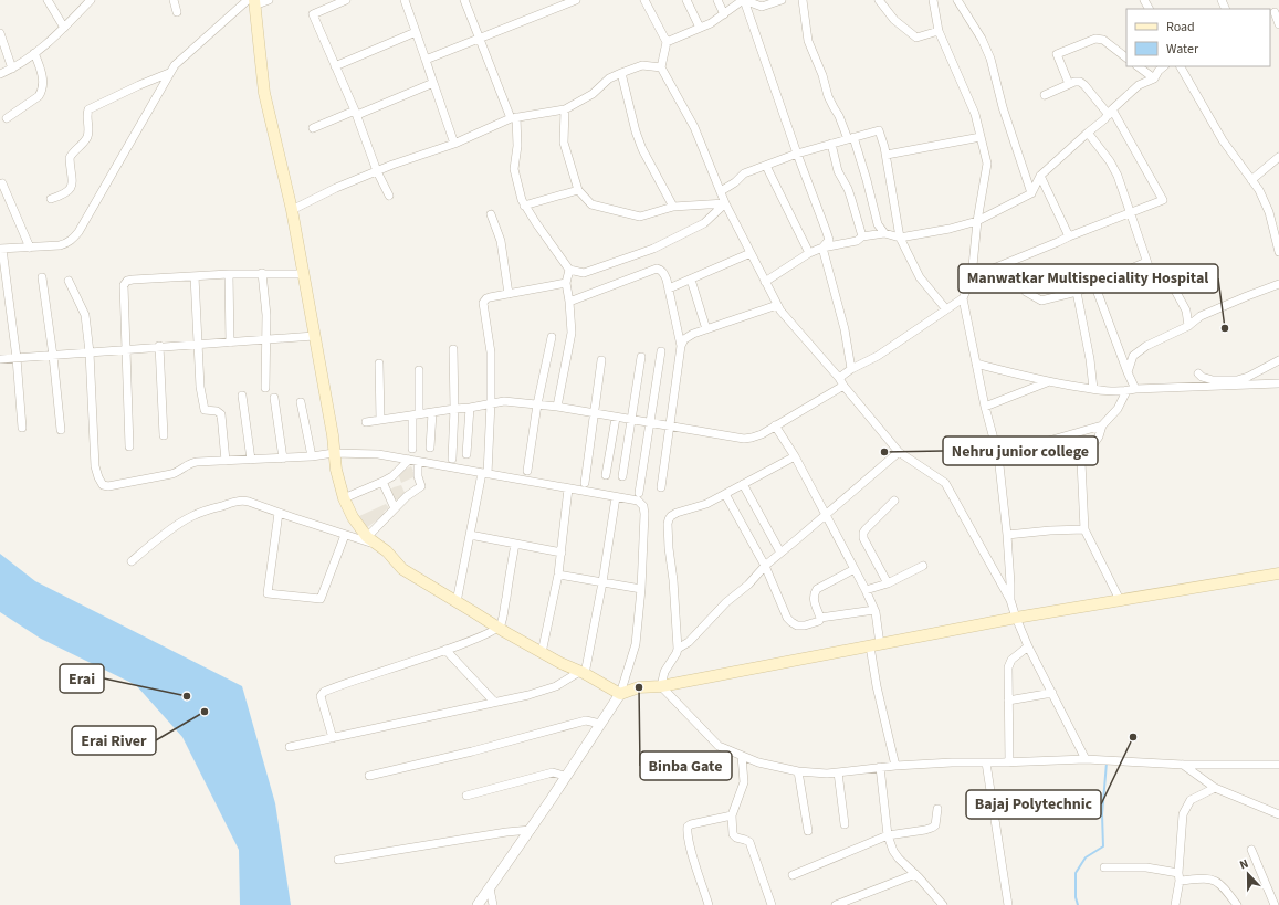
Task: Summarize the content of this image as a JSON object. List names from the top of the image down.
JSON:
{
  "places": [
    "Manwatkar Multispeciality Hospital",
    "Nehru junior college",
    "Binba Gate",
    "Erai",
    "Erai River",
    "Bajaj Polytechnic"
  ],
  "legend": ["Road", "Water"],
  "north": "top"
}
